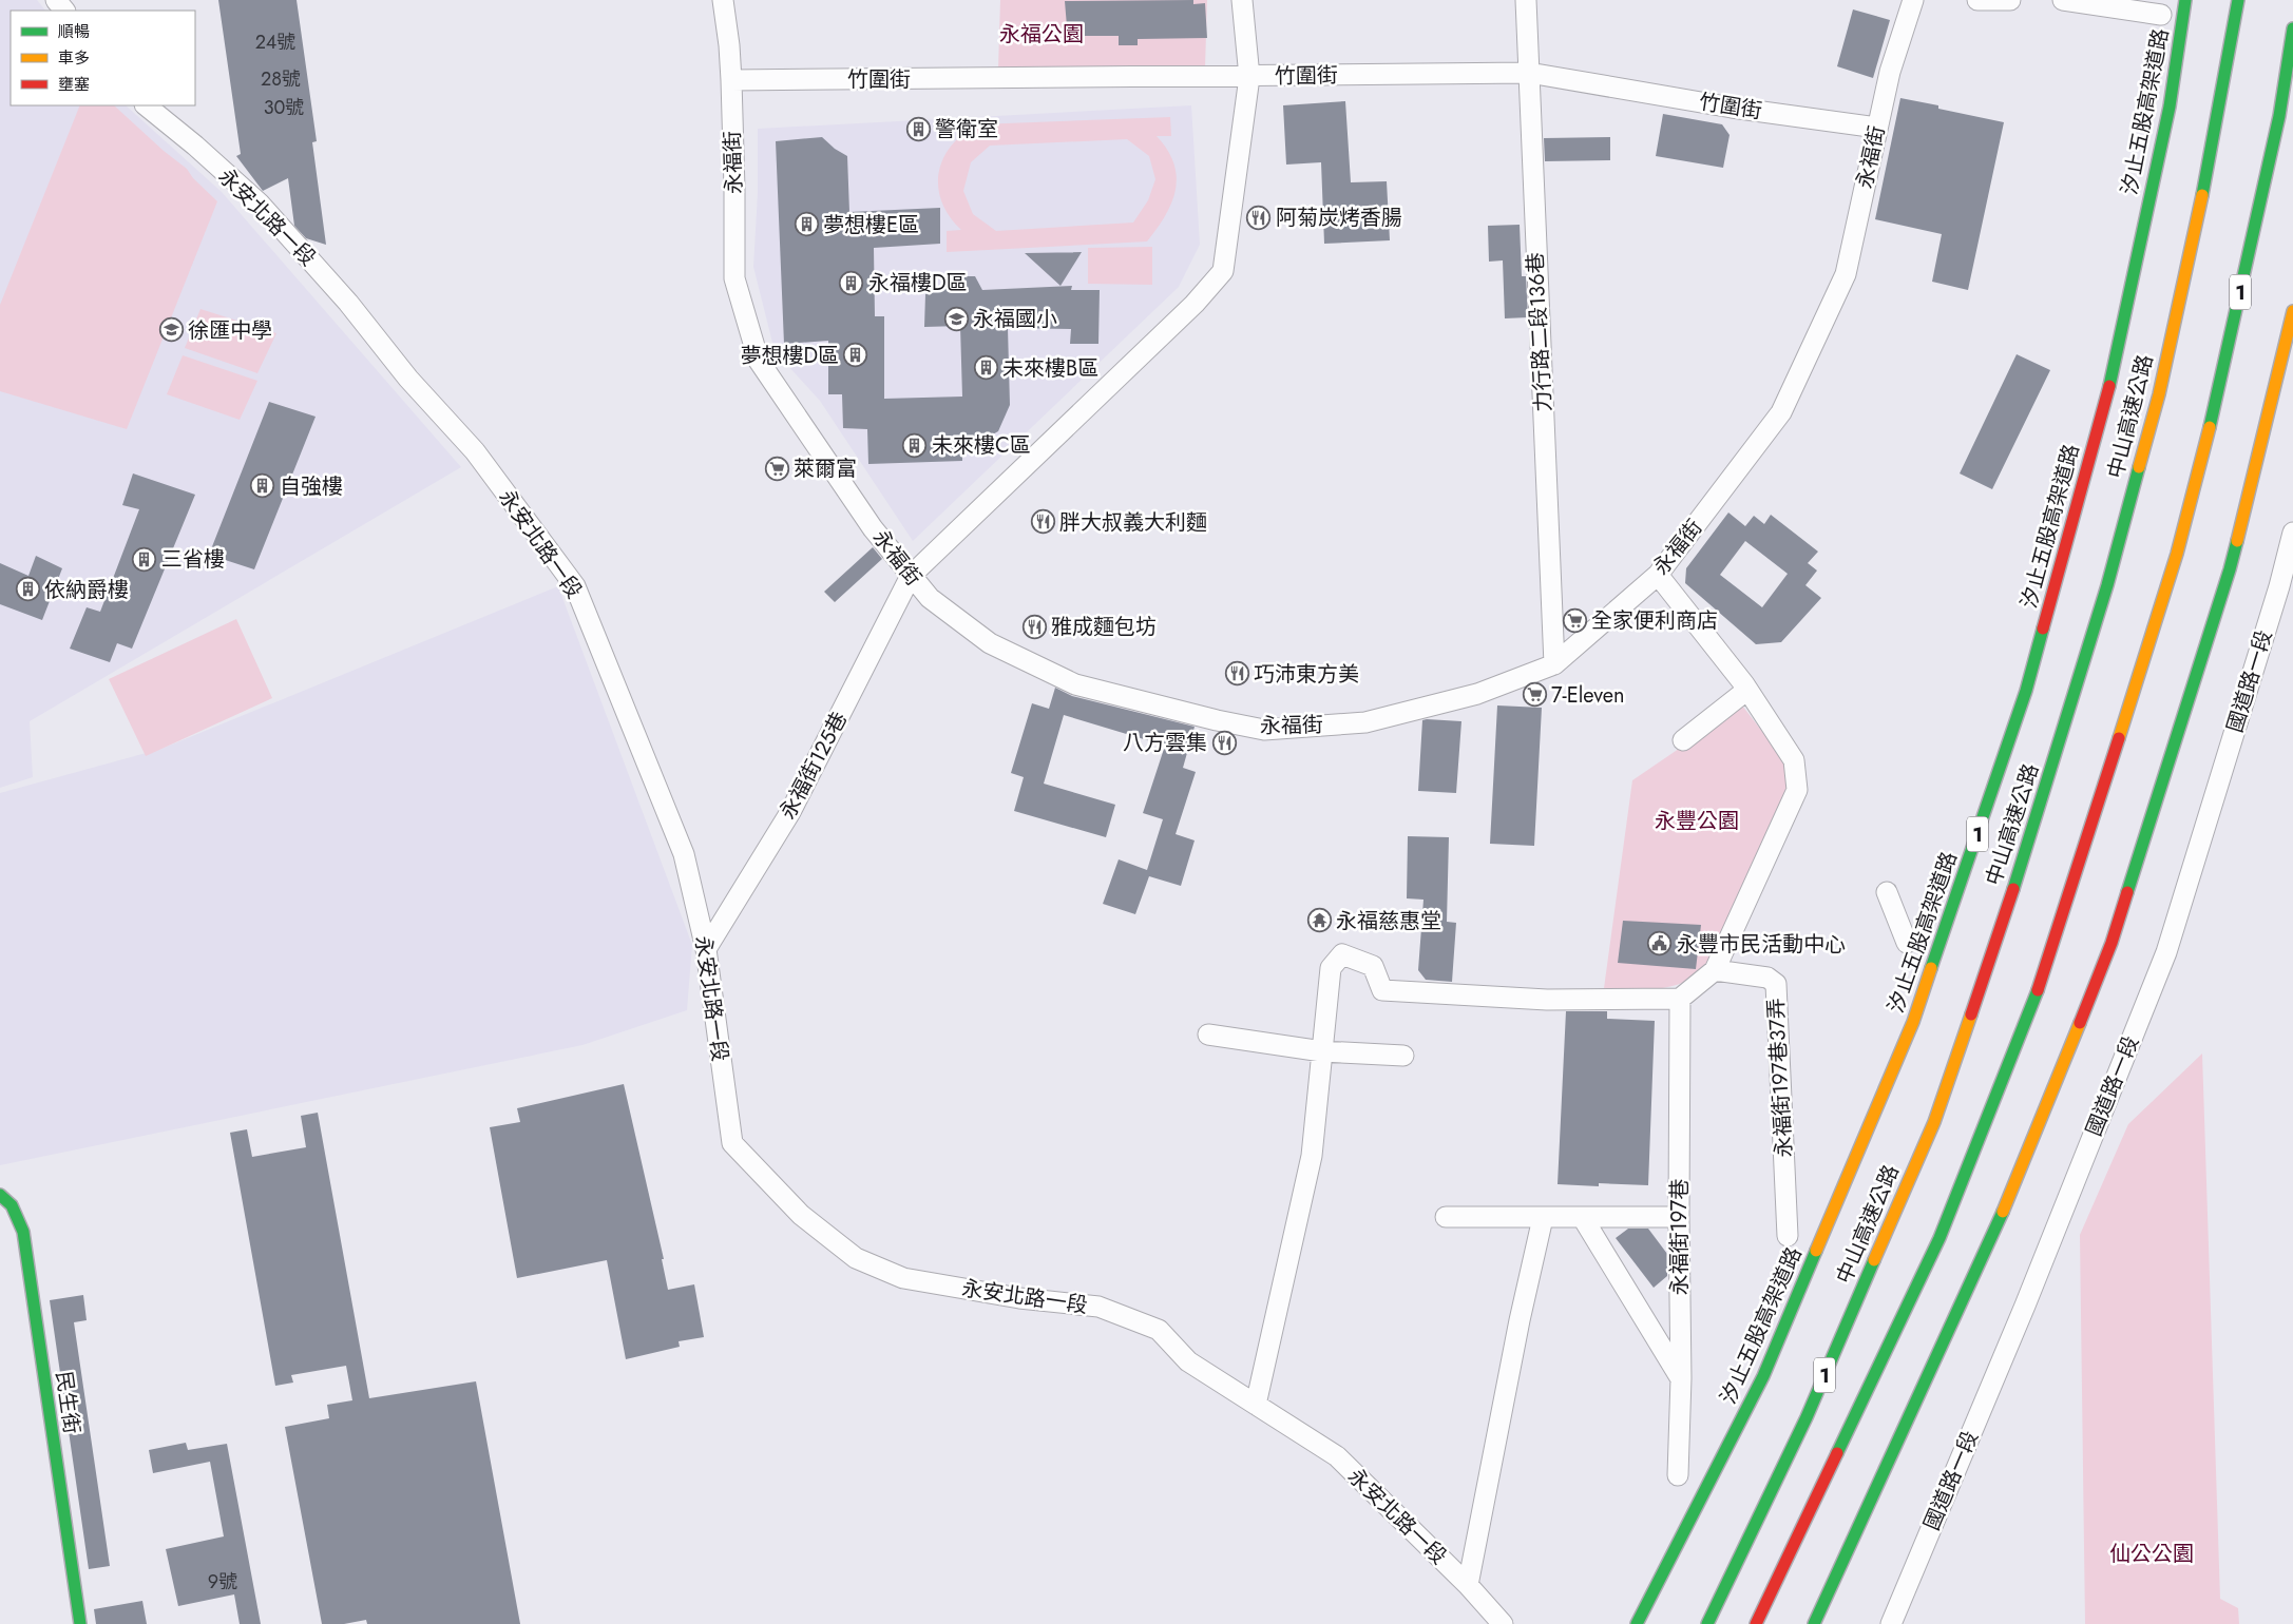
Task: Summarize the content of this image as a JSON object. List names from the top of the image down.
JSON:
{
  "streets": {
    "main road": [
      "汐止五股高架道路",
      "1",
      "中山高速公路",
      "民生街"
    ],
    "street": [
      "竹圍街",
      "永福街",
      "永安北路一段",
      "力行路二段136巷",
      "國道路一段",
      "永福街125巷",
      "永福街197巷37弄",
      "永福街197巷"
    ]
  },
  "crossings": [
    ["竹圍街", "永福街"],
    ["竹圍街", "力行路二段136巷"],
    ["竹圍街", "永福街125巷"],
    ["永福街", "力行路二段136巷"],
    ["永福街", "永福街125巷"],
    ["永安北路一段", "永福街125巷"]
  ],
  "parks": ["永福公園", "永豐公園", "仙公公園"],
  "places": {
    "building": [
      "警衛室",
      "夢想樓E區",
      "永福樓D區",
      "夢想樓D區",
      "未來樓B區",
      "未來樓C區",
      "自強樓",
      "三省樓",
      "依納爵樓"
    ],
    "restaurant": [
      "阿菊炭烤香腸",
      "胖大叔義大利麵",
      "雅成麵包坊",
      "巧沛東方美",
      "八方雲集"
    ],
    "school or university": ["永福國小", "徐匯中學"],
    "supermarket": ["萊爾富", "全家便利商店", "7-Eleven"],
    "temple": ["永福慈惠堂"],
    "public building": ["永豐市民活動中心"]
  },
  "house_numbers": [
    "24號",
    "28號",
    "30號",
    "9號"
  ],
  "legend": ["順暢", "車多", "壅塞"]
}
